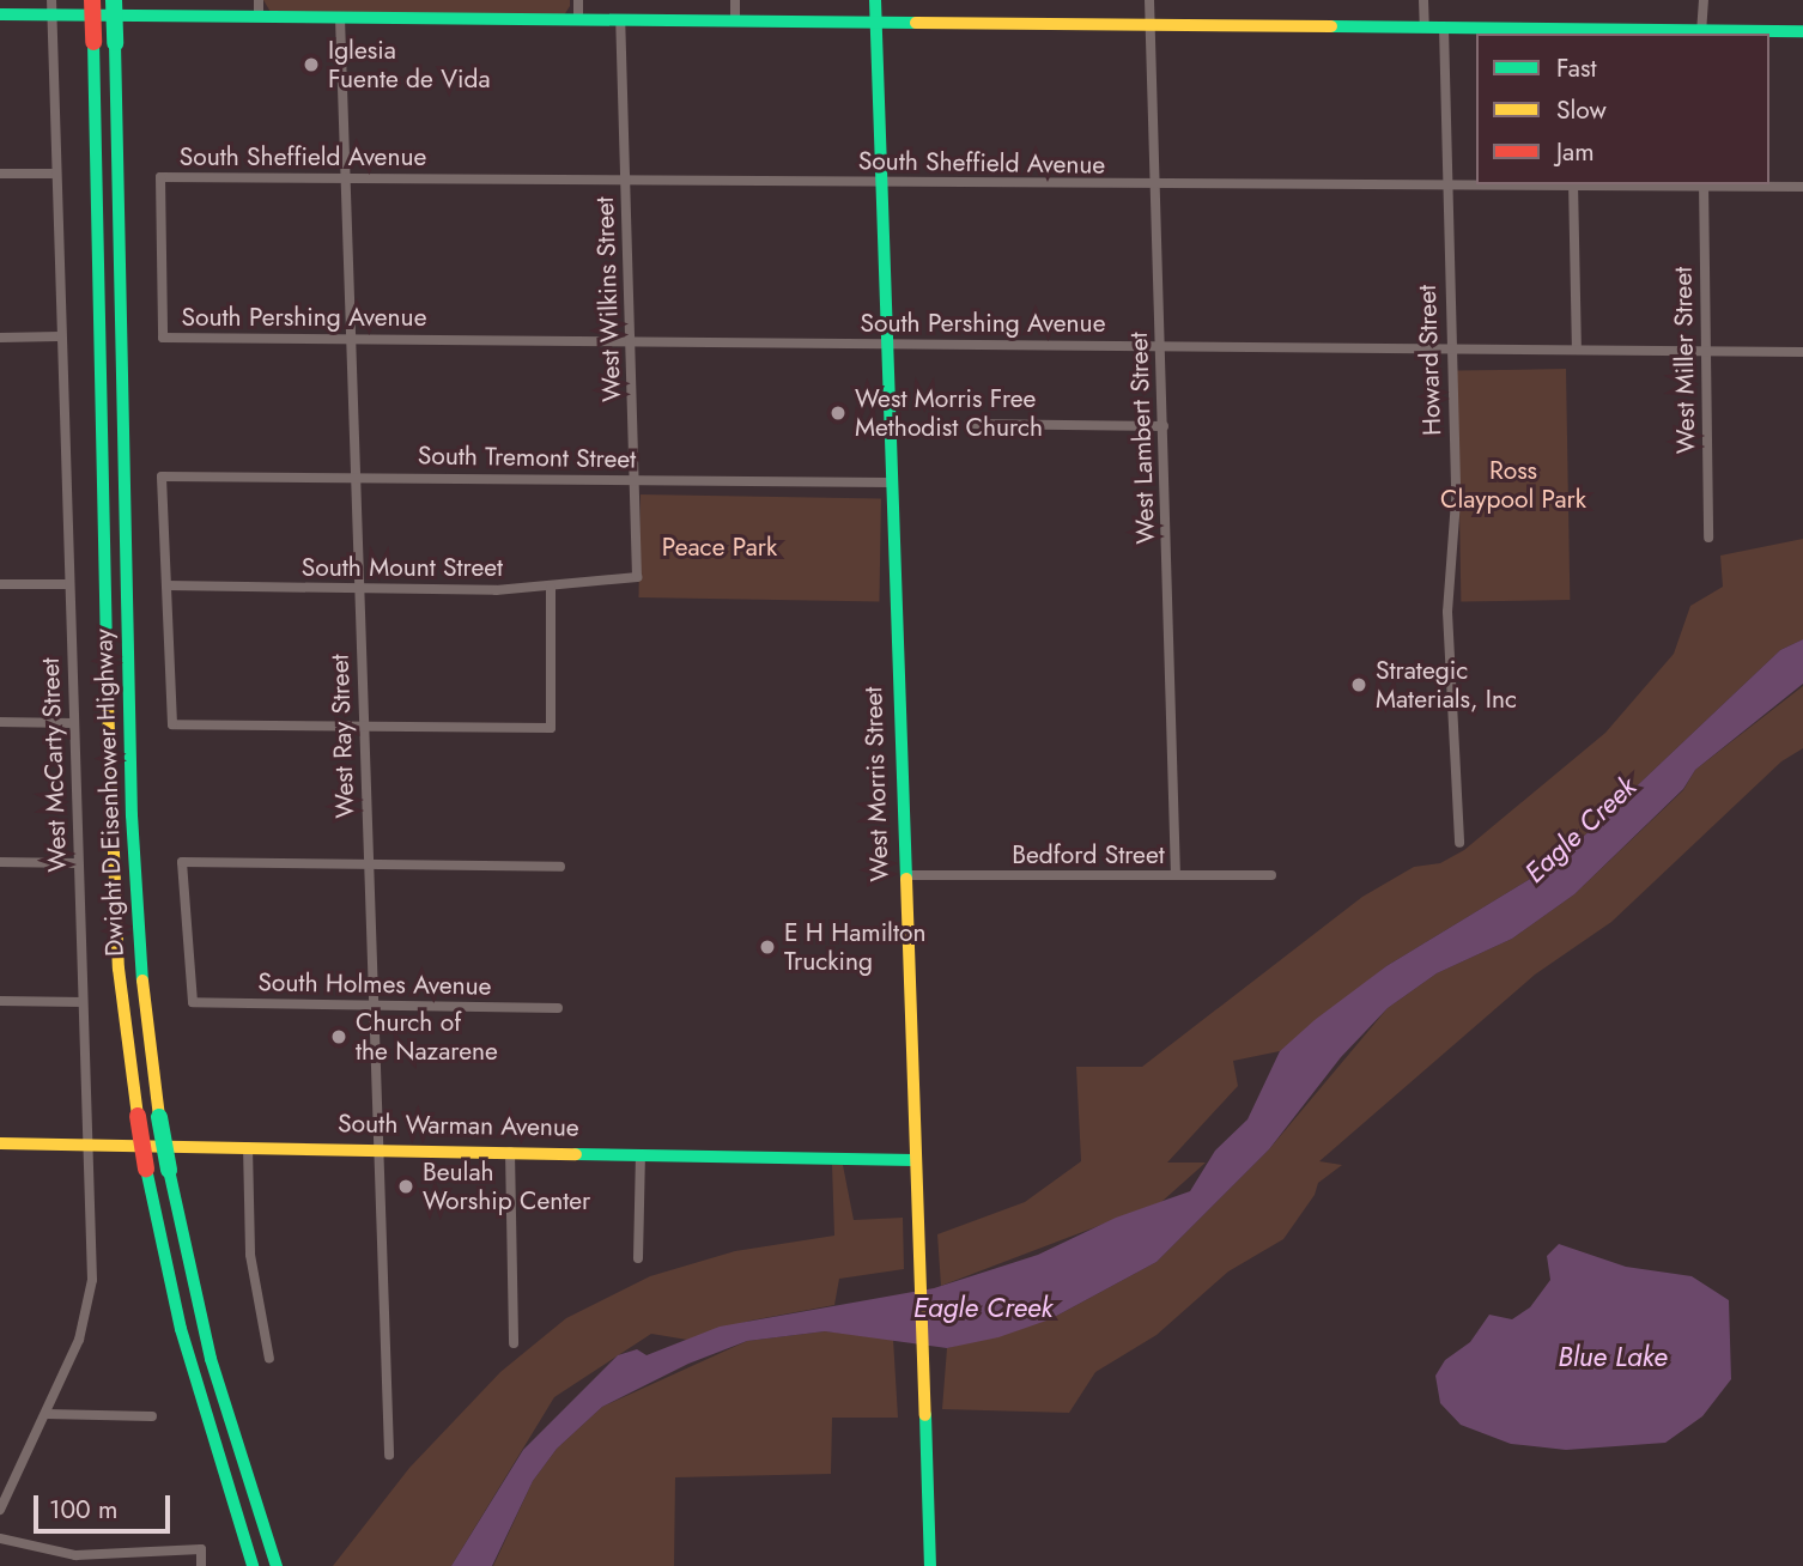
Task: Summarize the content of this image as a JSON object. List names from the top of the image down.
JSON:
{
  "streets": {
    "main road": ["West Morris Street", "Dwight D Eisenhower Highway", "South Warman Avenue"],
    "street": [
      "South Sheffield Avenue",
      "West Wilkins Street",
      "South Pershing Avenue",
      "Howard Street",
      "West Miller Street",
      "West Lambert Street",
      "South Tremont Street",
      "South Mount Street",
      "West Ray Street",
      "West McCarty Street",
      "Bedford Street",
      "South Holmes Avenue"
    ]
  },
  "crossings": [
    ["South Sheffield Avenue", "West Wilkins Street"],
    ["South Sheffield Avenue", "South Pershing Avenue"],
    ["South Sheffield Avenue", "Howard Street"],
    ["South Sheffield Avenue", "West Miller Street"],
    ["South Sheffield Avenue", "West Lambert Street"],
    ["South Sheffield Avenue", "West Ray Street"],
    ["South Sheffield Avenue", "West Morris Street"],
    ["West Wilkins Street", "South Pershing Avenue"],
    ["West Wilkins Street", "South Tremont Street"],
    ["West Wilkins Street", "South Mount Street"],
    ["South Pershing Avenue", "Howard Street"],
    ["South Pershing Avenue", "West Miller Street"],
    ["South Pershing Avenue", "West Lambert Street"],
    ["South Pershing Avenue", "West Ray Street"],
    ["South Pershing Avenue", "West Morris Street"],
    ["West Lambert Street", "Bedford Street"],
    ["South Tremont Street", "South Mount Street"],
    ["South Tremont Street", "West Ray Street"],
    ["South Tremont Street", "West Morris Street"],
    ["South Mount Street", "West Ray Street"],
    ["West Ray Street", "South Holmes Avenue"],
    ["West Ray Street", "South Warman Avenue"],
    ["West McCarty Street", "South Warman Avenue"],
    ["West Morris Street", "Bedford Street"],
    ["West Morris Street", "South Warman Avenue"]
  ],
  "water": ["Eagle Creek", "Blue Lake"],
  "parks": ["Ross Claypool Park", "Peace Park"],
  "places": [
    "Iglesia Fuente de Vida",
    "West Morris Free Methodist Church",
    "Strategic Materials, Inc",
    "E H Hamilton Trucking",
    "Church of the Nazarene",
    "Beulah Worship Center"
  ],
  "legend": ["Fast", "Slow", "Jam"],
  "scale_bar": "100 m"
}
